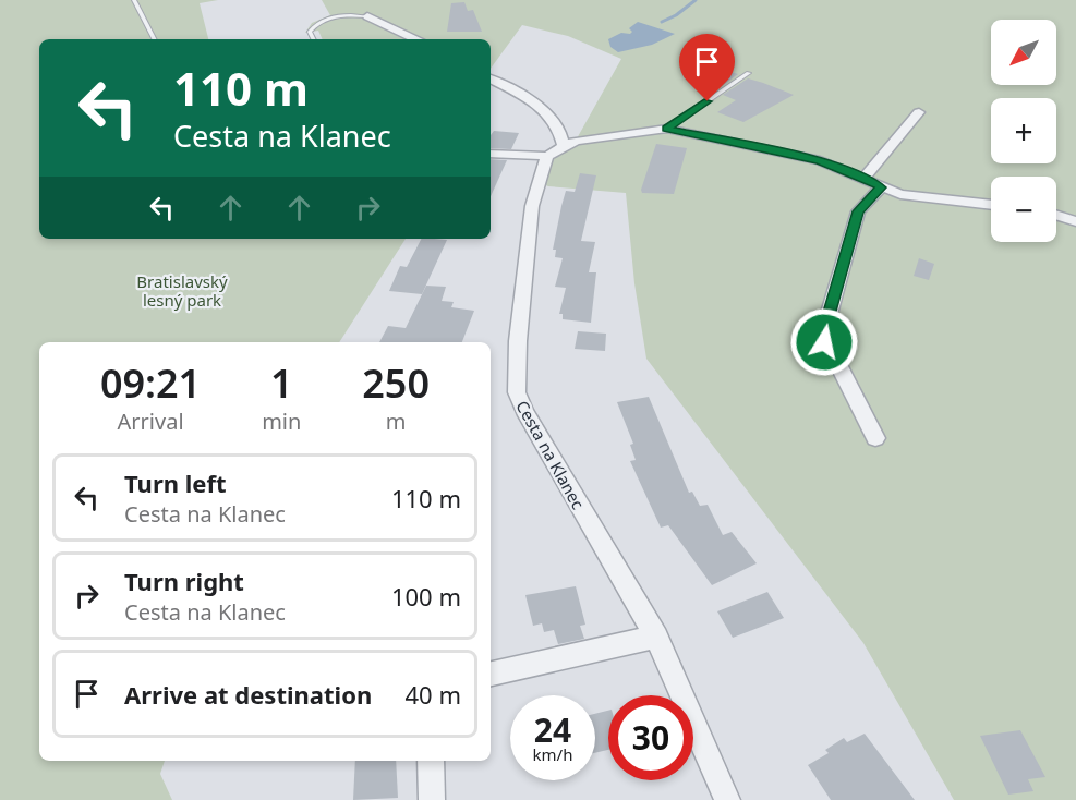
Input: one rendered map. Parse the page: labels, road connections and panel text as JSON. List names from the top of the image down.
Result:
{
  "streets": {
    "street": ["Cesta na Klanec"]
  },
  "parks": ["Bratislavský lesný park"],
  "north": "bottom left",
  "page": {
    "map_buttons": ["+", "−"],
    "turn": ["110 m", "Cesta na Klanec"],
    "eta": [
      "09:21",
      "Arrival",
      "1",
      "min",
      "250",
      "m"
    ],
    "list": [
      {
        "name": "Turn left",
        "note": "Cesta na Klanec",
        "value": "110 m"
      },
      {
        "name": "Turn right",
        "note": "Cesta na Klanec",
        "value": "100 m"
      },
      {
        "name": "Arrive at destination",
        "value": "40 m"
      }
    ],
    "speed": "24 km/h",
    "limit": "30"
  }
}
